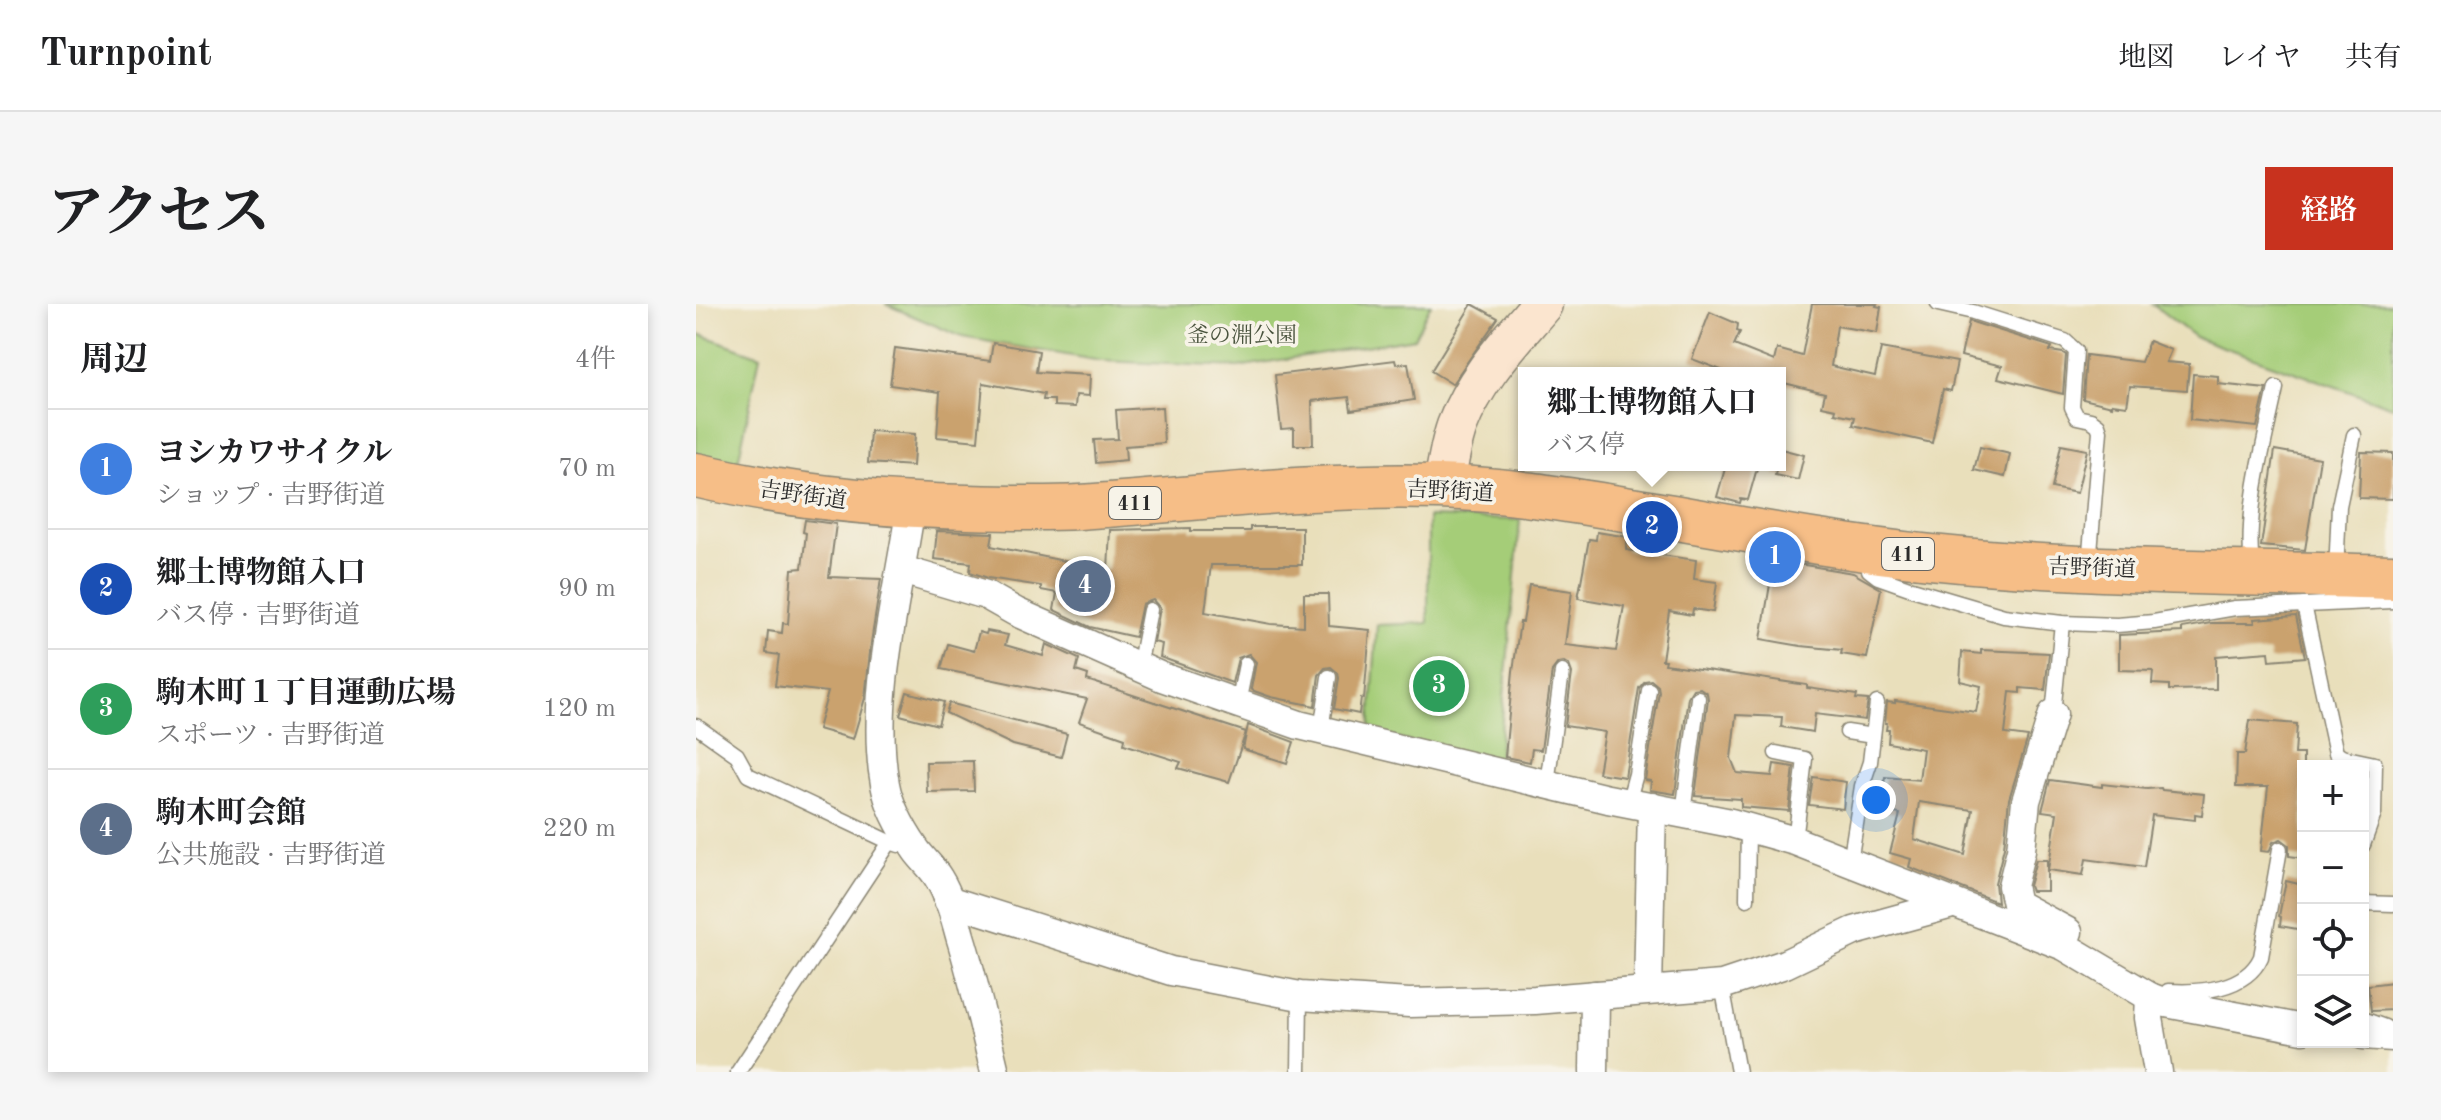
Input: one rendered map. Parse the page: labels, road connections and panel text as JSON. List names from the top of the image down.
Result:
{
  "streets": {
    "highway": ["吉野街道", "411"]
  },
  "parks": ["釜の淵公園"],
  "page": {
    "header": "Turnpoint",
    "nav": ["地図", "レイヤ", "共有"],
    "title": "アクセス",
    "buttons": "経路",
    "heading": ["周辺", "4件"],
    "popup": ["郷土博物館入口", "バス停"],
    "list": [
      {
        "mark": "1",
        "name": "ヨシカワサイクル",
        "note": "ショップ · 吉野街道",
        "value": "70 m"
      },
      {
        "mark": "2",
        "name": "郷土博物館入口",
        "note": "バス停 · 吉野街道",
        "value": "90 m"
      },
      {
        "mark": "3",
        "name": "駒木町１丁目運動広場",
        "note": "スポーツ · 吉野街道",
        "value": "120 m"
      },
      {
        "mark": "4",
        "name": "駒木町会館",
        "note": "公共施設 · 吉野街道",
        "value": "220 m"
      }
    ],
    "pins": [
      "2",
      "1",
      "4",
      "3"
    ],
    "map_buttons": ["+", "−"]
  }
}
